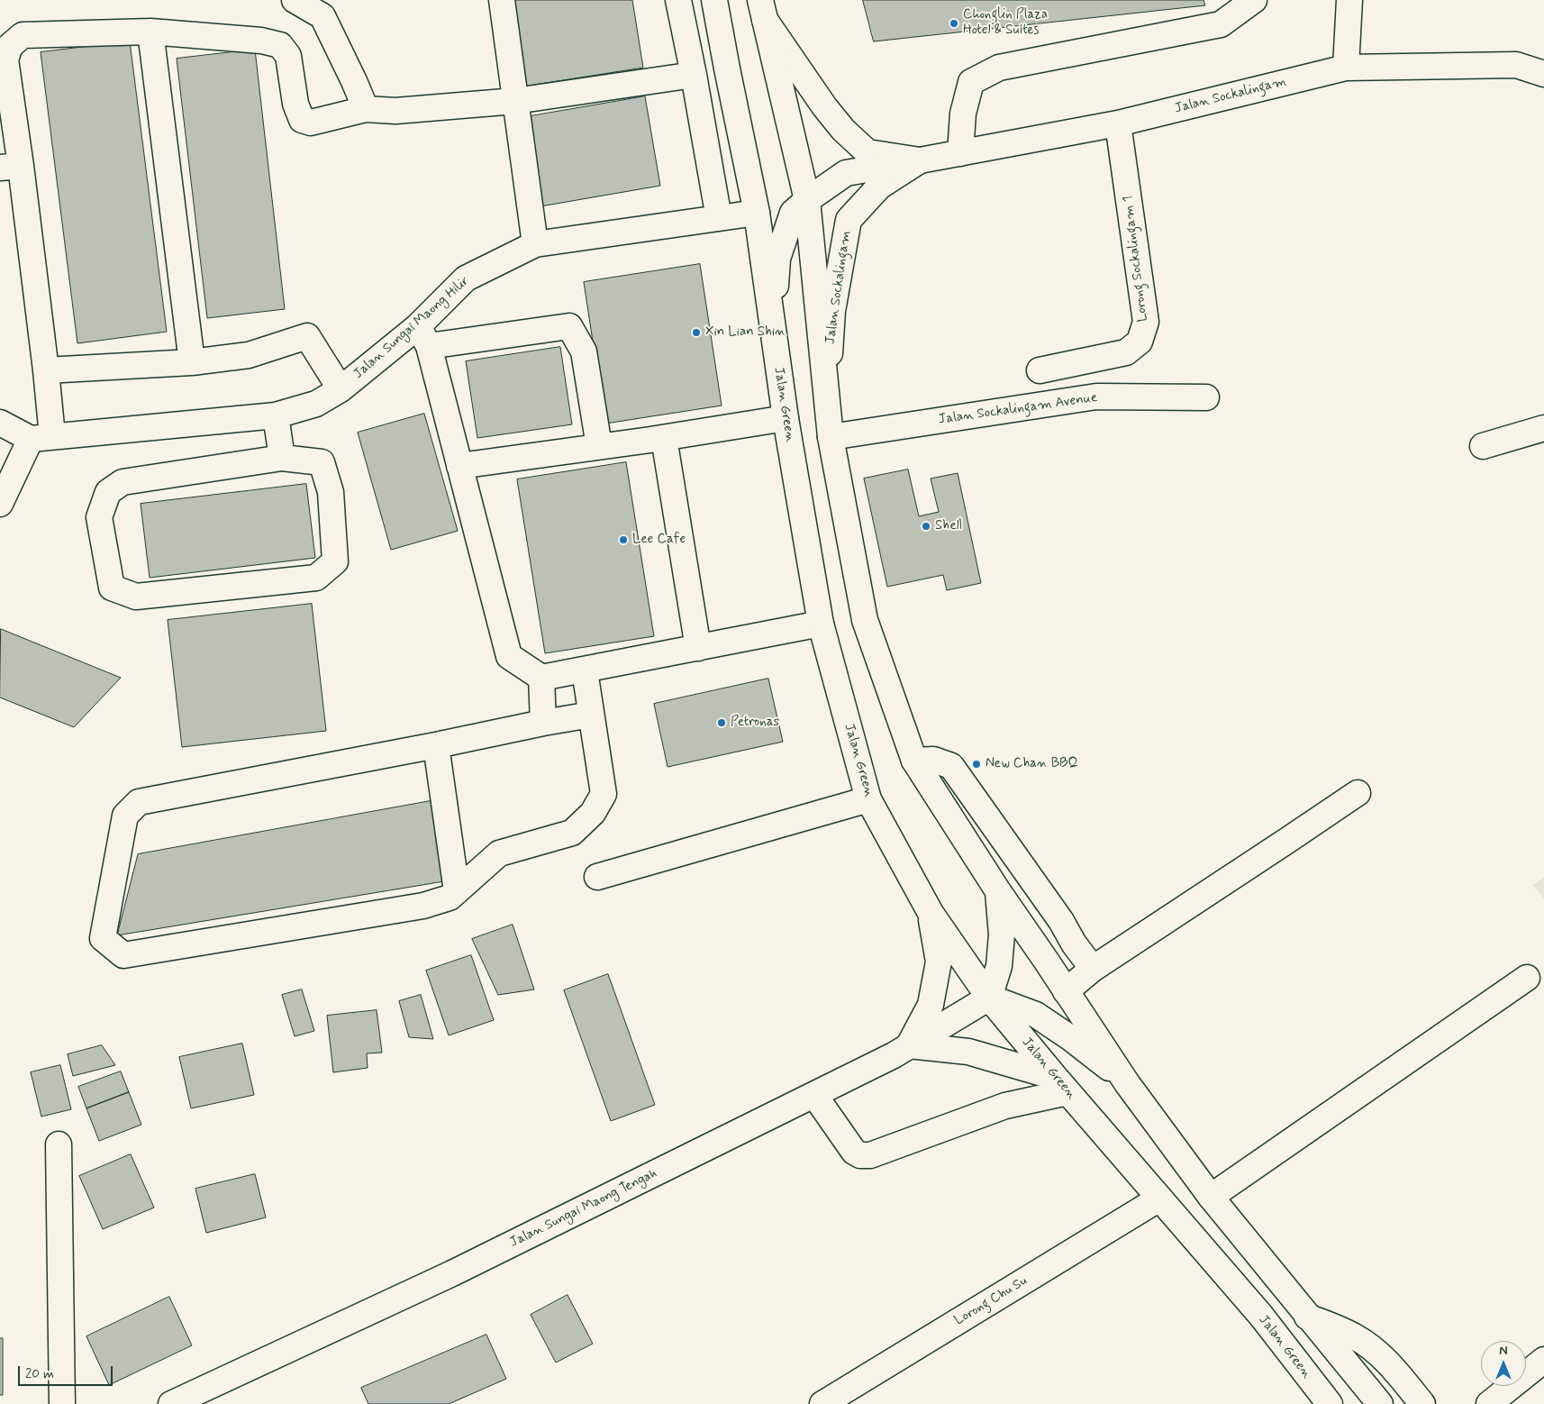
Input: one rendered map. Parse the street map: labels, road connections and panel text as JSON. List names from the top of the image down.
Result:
{
  "streets": {
    "street": [
      "Jalan Sockalingam",
      "Lorong Sockalingam 1",
      "Jalan Sungai Maong Hilir",
      "Jalan Green",
      "Jalan Sockalingam Avenue",
      "Jalan Sungai Maong Tengah",
      "Lorong Chu Su"
    ]
  },
  "crossings": [
    ["Jalan Sockalingam", "Lorong Sockalingam 1"],
    ["Jalan Sungai Maong Hilir", "Jalan Green"],
    ["Jalan Green", "Jalan Sungai Maong Tengah"],
    ["Jalan Green", "Lorong Chu Su"]
  ],
  "places": [
    "Chonglin Plaza Hotel & Suites",
    "Xin Lian Shin",
    "Shell",
    "Lee Cafe",
    "Petronas",
    "New Chan BBQ"
  ],
  "scale_bar": "20 m",
  "north": "top"
}
